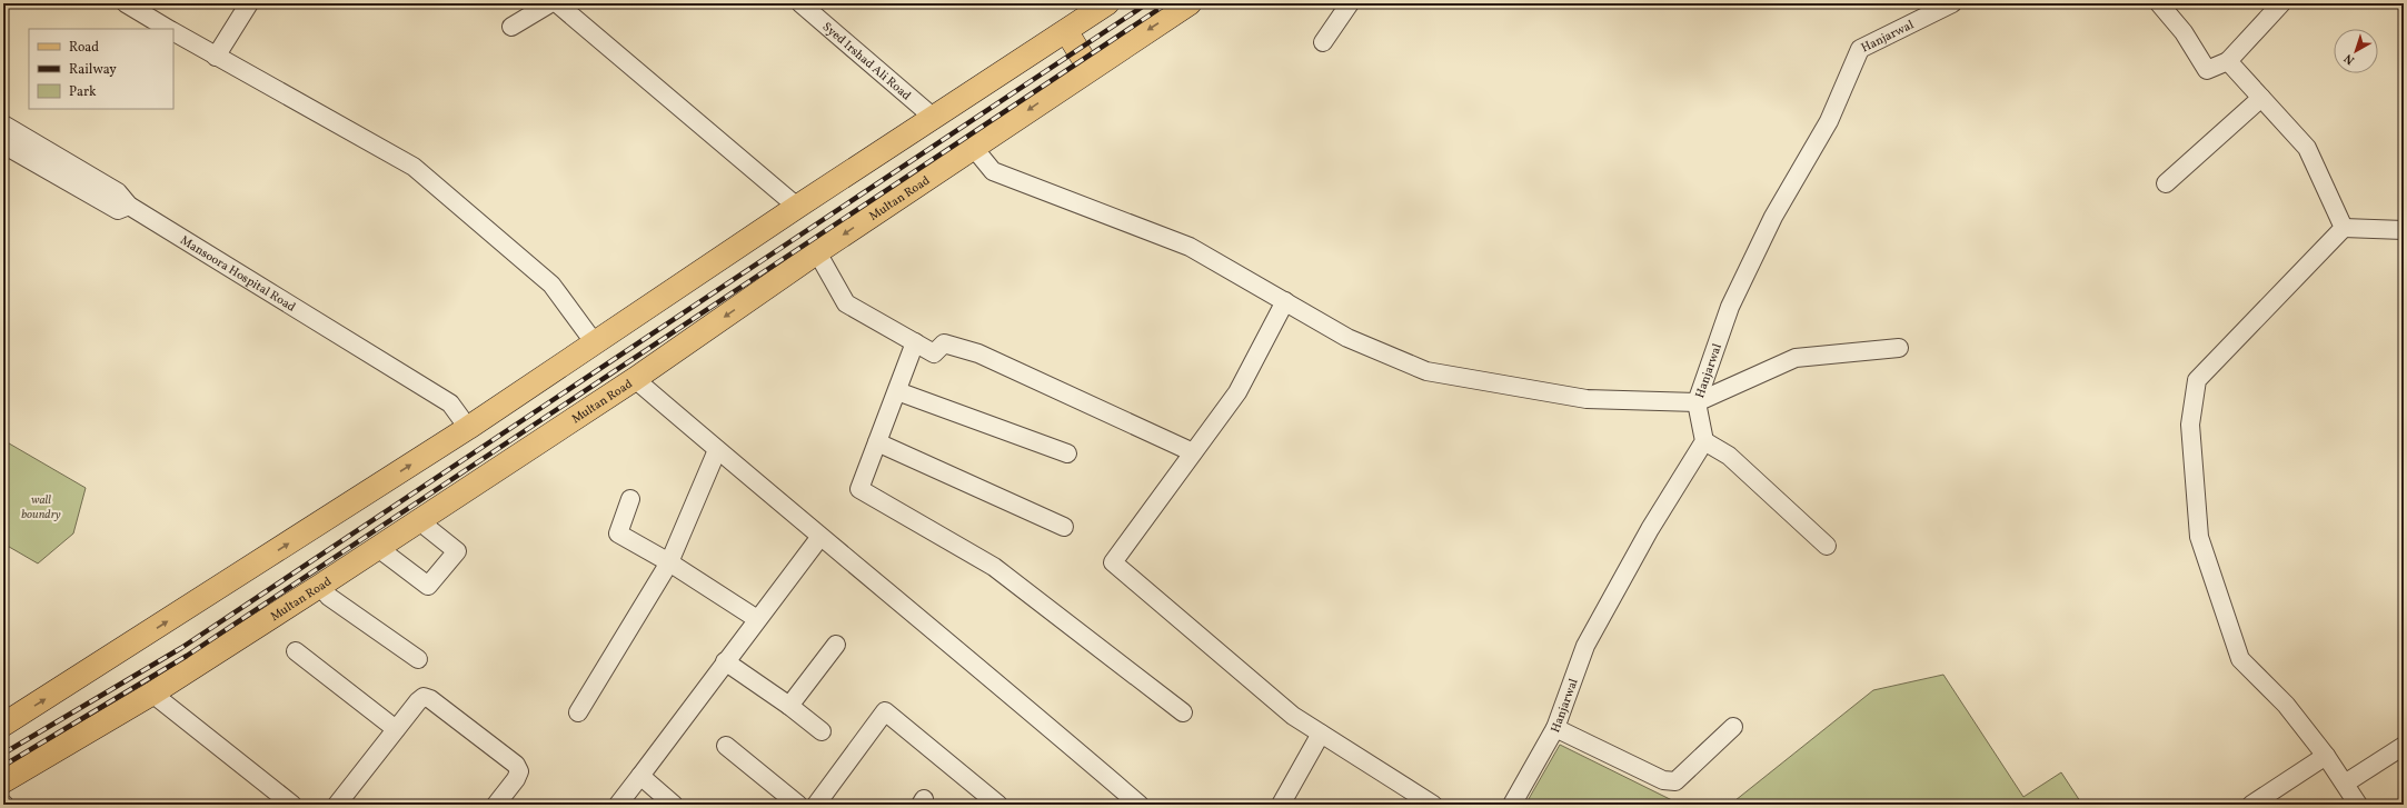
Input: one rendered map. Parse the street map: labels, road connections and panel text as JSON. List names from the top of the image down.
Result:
{
  "streets": {
    "main road": ["Multan Road"],
    "street": ["Hanjarwal", "Syed Irshad Ali Road", "Mansoora Hospital Road"]
  },
  "parks": ["wall boundry"],
  "legend": ["Road", "Railway", "Park"],
  "north": "bottom left"
}
